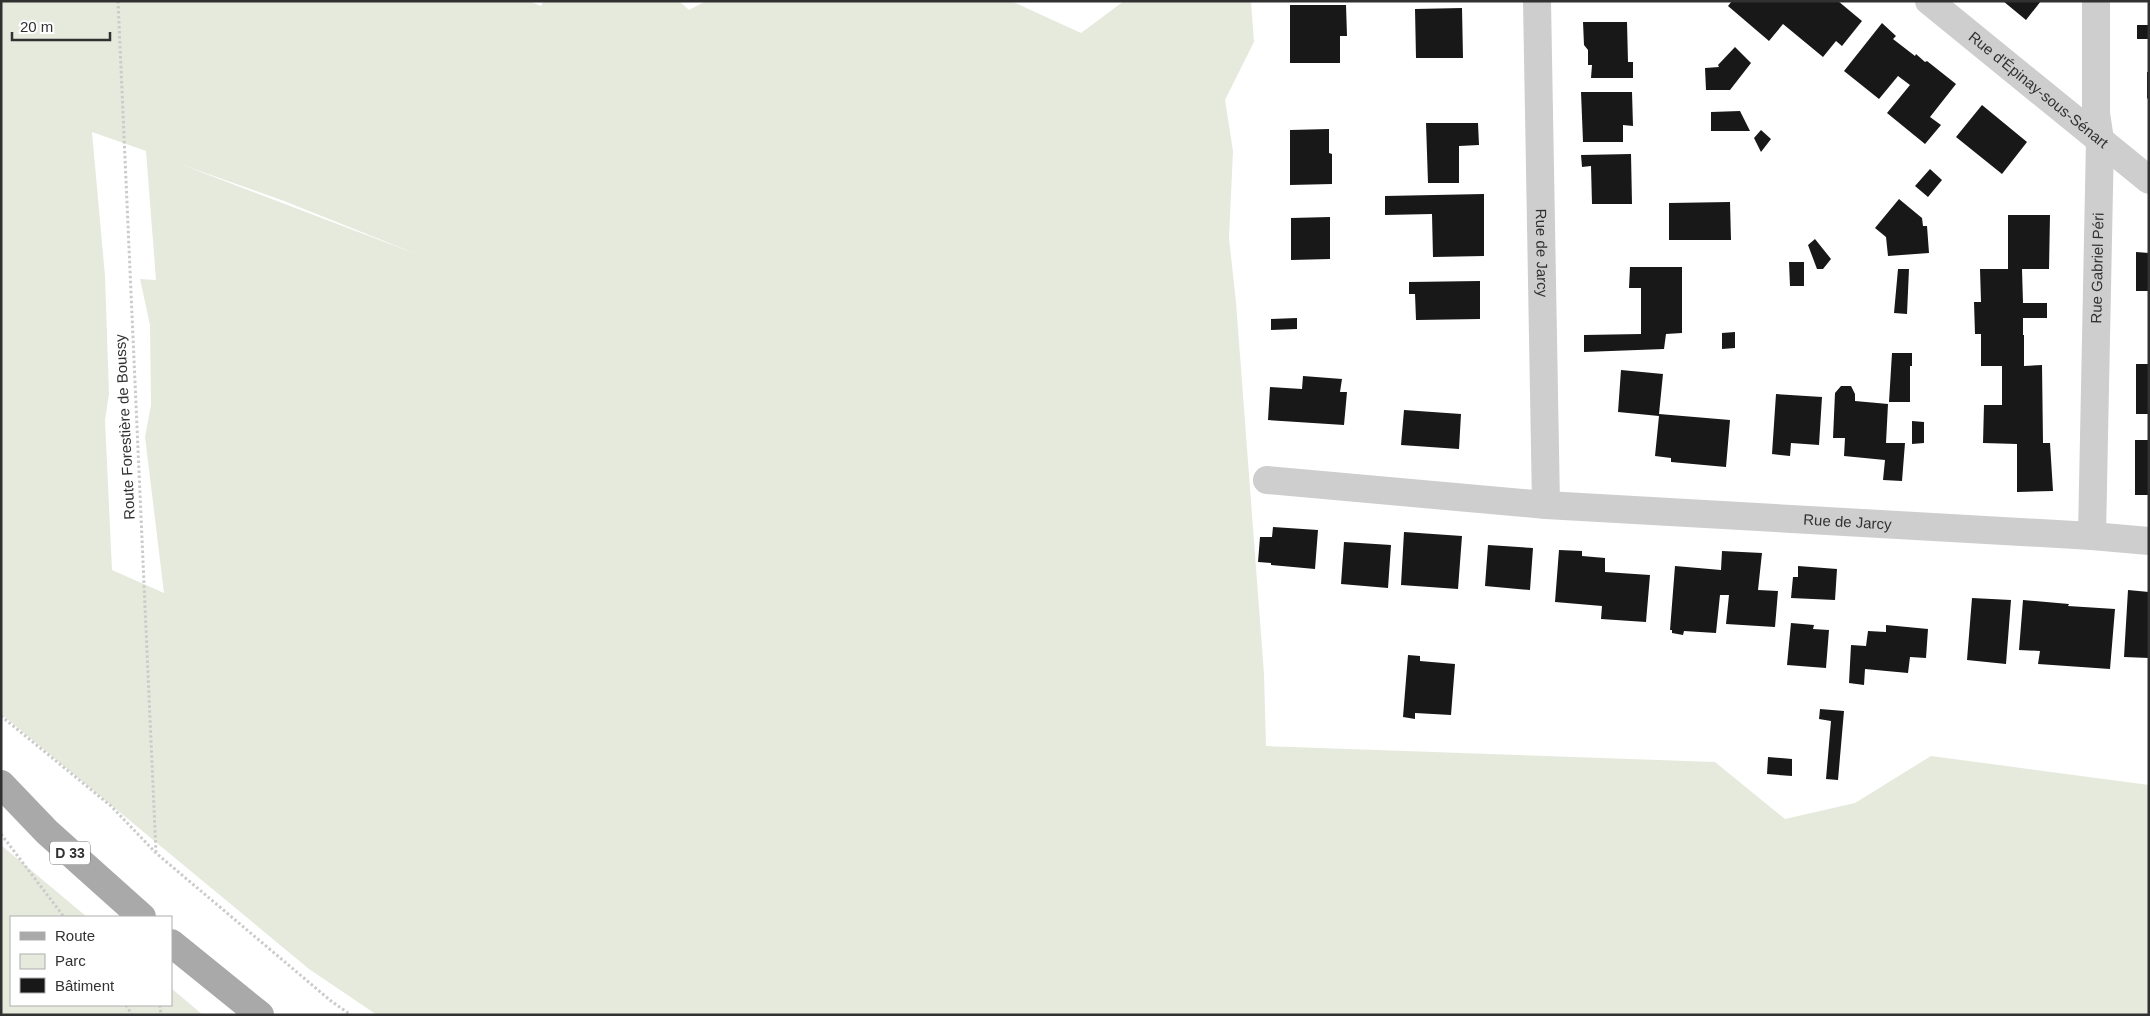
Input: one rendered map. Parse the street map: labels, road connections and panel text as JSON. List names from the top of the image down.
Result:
{
  "streets": {
    "main road": ["D 33"],
    "street": ["Rue d'Épinay-sous-Sénart", "Rue de Jarcy", "Rue Gabriel Péri"],
    "path": ["Route Forestière de Boussy"]
  },
  "crossings": [
    ["Rue d'Épinay-sous-Sénart", "Rue Gabriel Péri"],
    ["Rue de Jarcy", "Rue Gabriel Péri"]
  ],
  "legend": ["Route", "Parc", "Bâtiment"],
  "scale_bar": "20 m"
}
